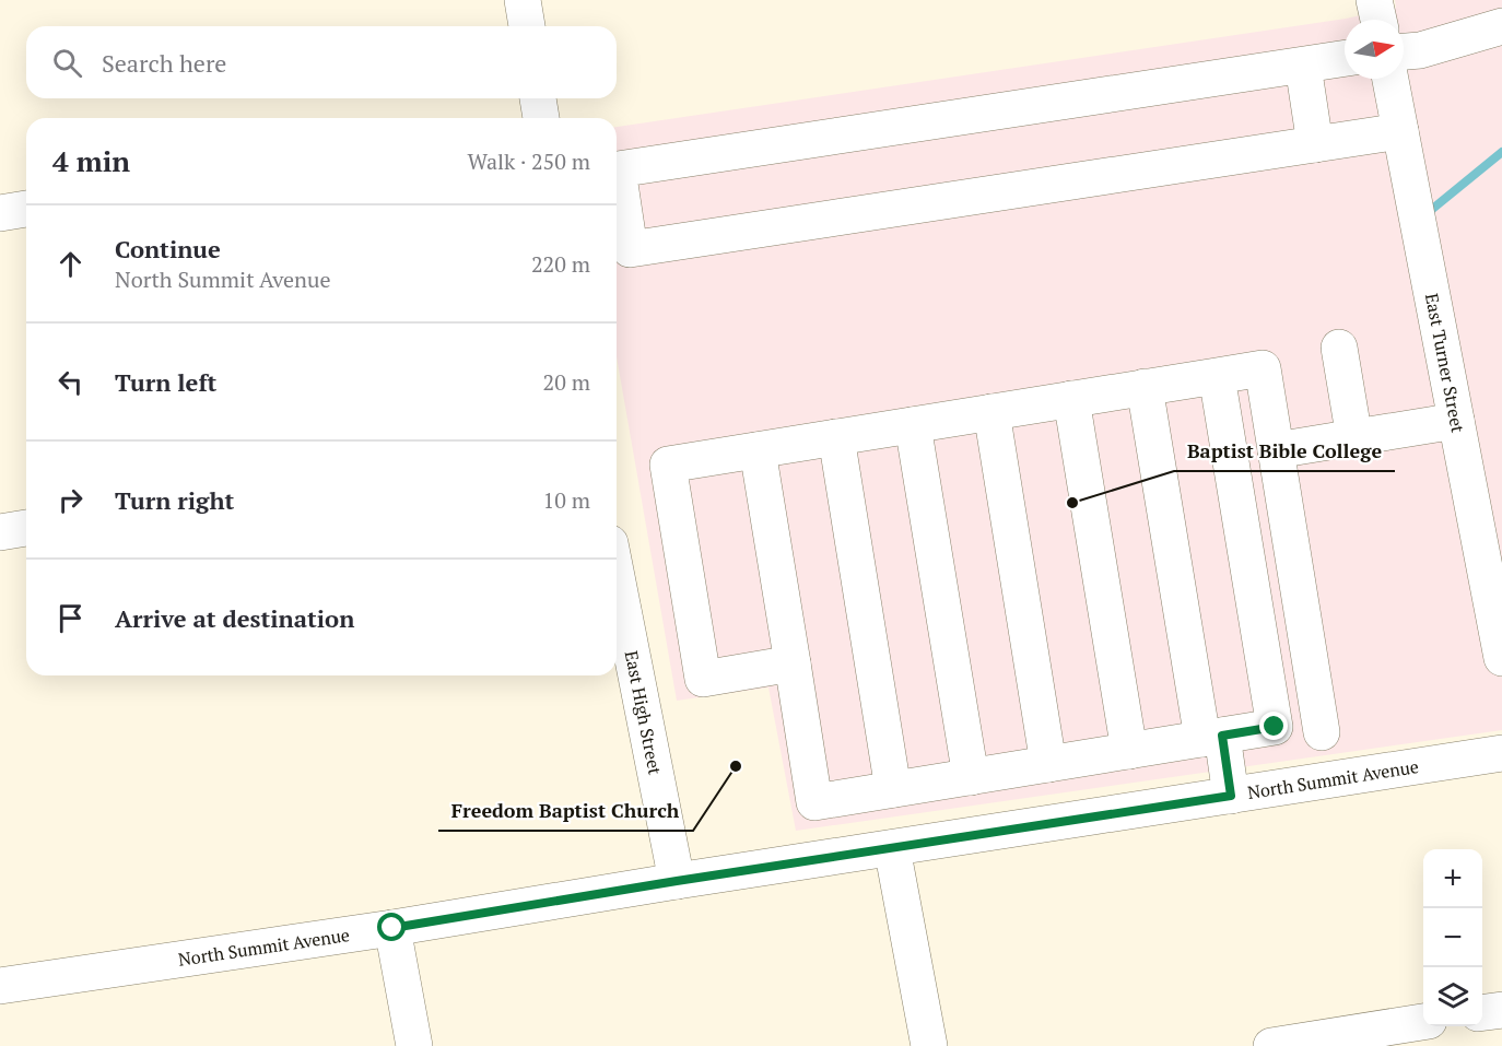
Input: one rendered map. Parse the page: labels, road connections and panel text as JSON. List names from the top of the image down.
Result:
{
  "streets": {
    "street": ["East Turner Street", "East High Street", "North Summit Avenue"]
  },
  "crossings": [
    ["East High Street", "North Summit Avenue"]
  ],
  "places": ["Baptist Bible College", "Freedom Baptist Church"],
  "north": "right",
  "page": {
    "search": "Search here",
    "heading": ["4 min", "Walk · 250 m"],
    "list": [
      ["Continue", "North Summit Avenue", "220 m"],
      ["Turn left", "20 m"],
      ["Turn right", "10 m"],
      "Arrive at destination"
    ],
    "map_buttons": ["+", "−"]
  }
}
